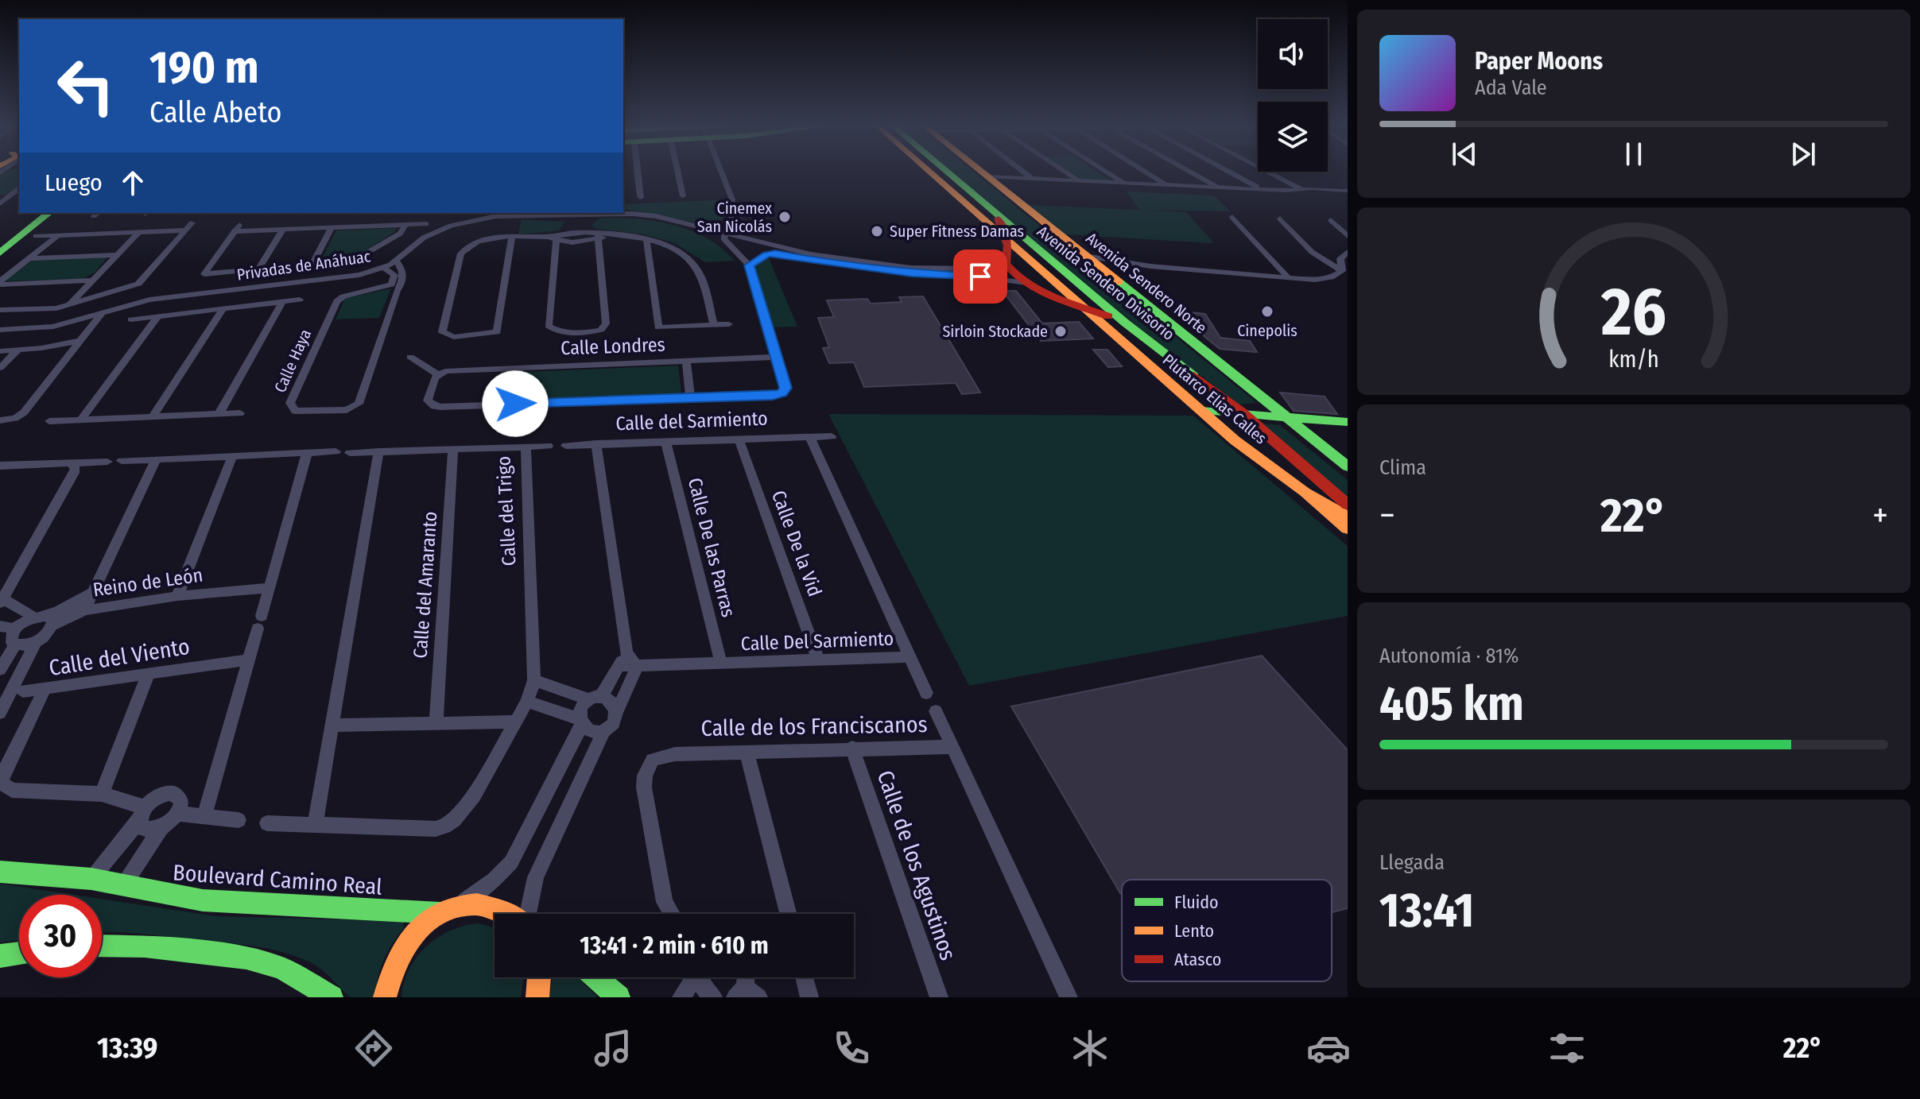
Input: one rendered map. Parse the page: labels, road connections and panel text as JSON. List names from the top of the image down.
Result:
{
  "streets": {
    "main road": [
      "Avenida Sendero Divisorio",
      "Avenida Sendero Norte",
      "Plutarco Elias Calles",
      "Boulevard Camino Real"
    ],
    "street": [
      "Privadas de Anáhuac",
      "Calle Londres",
      "Calle Haya",
      "Calle del Sarmiento",
      "Calle del Trigo",
      "Calle De la Vid",
      "Calle De las Parras",
      "Reino de León",
      "Calle del Amaranto",
      "Calle Del Sarmiento",
      "Calle del Viento",
      "Calle de los Franciscanos",
      "Calle de los Agustinos"
    ]
  },
  "crossings": [
    ["Privadas de Anáhuac", "Calle Haya"],
    ["Calle del Sarmiento", "Calle De la Vid"],
    ["Calle del Sarmiento", "Calle De las Parras"],
    ["Calle del Sarmiento", "Calle Del Sarmiento"],
    ["Calle del Trigo", "Calle del Amaranto"],
    ["Calle De la Vid", "Calle Del Sarmiento"],
    ["Calle De las Parras", "Calle Del Sarmiento"],
    ["Calle de los Franciscanos", "Calle de los Agustinos"]
  ],
  "places": [
    "Cinemex San Nicolás",
    "Super Fitness Damas",
    "Cinepolis",
    "Sirloin Stockade"
  ],
  "legend": ["Fluido", "Lento", "Atasco"],
  "page": {
    "turn": ["190 m", "Calle Abeto"],
    "song": ["Paper Moons", "Ada Vale"],
    "then": "Luego",
    "tile": [
      "Clima",
      ["Autonomía · 81%", "405 km"],
      ["Llegada", "13:41"]
    ],
    "heat": ["−", "22°", "+"],
    "limit": "30",
    "trip": "13:41 · 2 min · 610 m",
    "tabs": ["13:39", "22°"],
    "gauge": ["26", "km/h"]
  }
}
